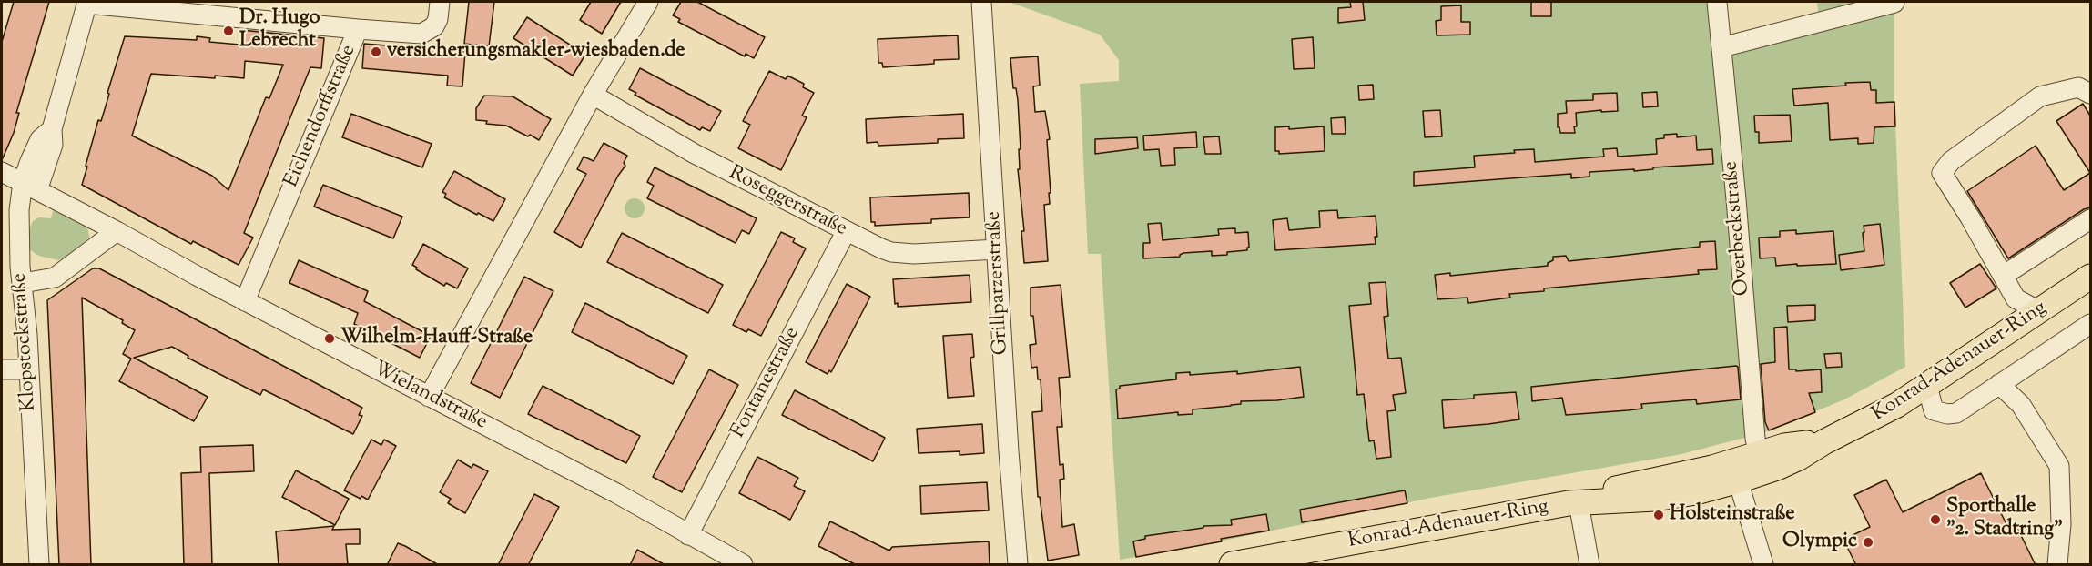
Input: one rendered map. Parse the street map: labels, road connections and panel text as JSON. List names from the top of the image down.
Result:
{
  "streets": {
    "main road": ["Konrad-Adenauer-Ring"],
    "street": [
      "Eichendorffstraße",
      "Roseggerstraße",
      "Overbeckstraße",
      "Grillparzerstraße",
      "Klopstockstraße",
      "Fontanestraße",
      "Wielandstraße"
    ]
  },
  "crossings": [
    ["Eichendorffstraße", "Wielandstraße"],
    ["Roseggerstraße", "Grillparzerstraße"],
    ["Roseggerstraße", "Fontanestraße"],
    ["Overbeckstraße", "Konrad-Adenauer-Ring"],
    ["Klopstockstraße", "Wielandstraße"],
    ["Fontanestraße", "Wielandstraße"]
  ],
  "places": [
    "Dr. Hugo Lebrecht",
    "versicherungsmakler-wiesbaden.de",
    "Wilhelm-Hauff-Straße",
    "Holsteinstraße",
    "Sporthalle \"2. Stadtring\"",
    "Olympic"
  ]
}
